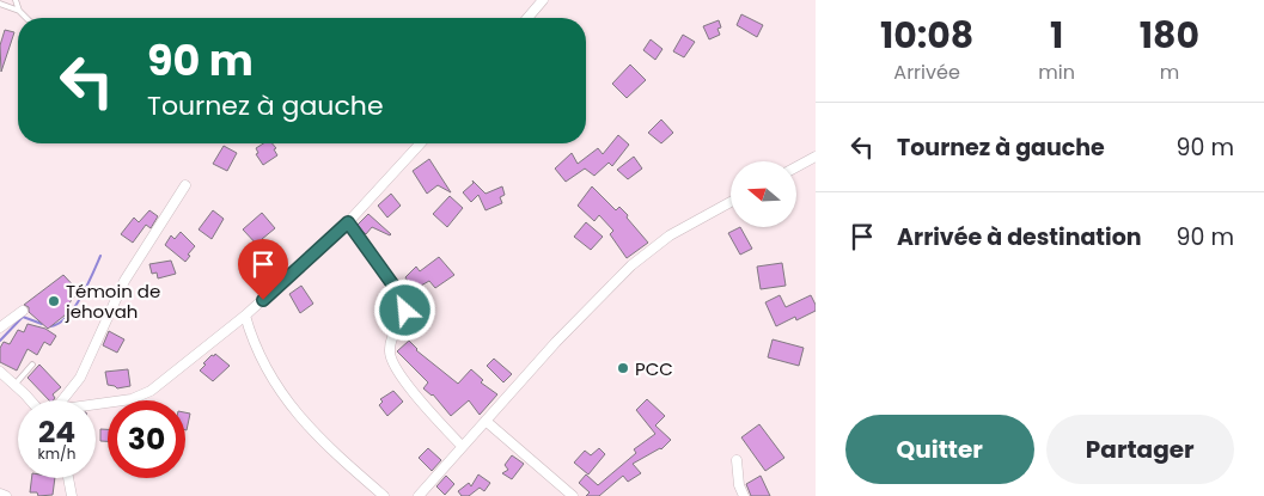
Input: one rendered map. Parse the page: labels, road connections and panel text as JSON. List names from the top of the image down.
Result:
{
  "places": ["Témoin de jehovah", "PCC"],
  "north": "left",
  "page": {
    "eta": [
      "10:08",
      "Arrivée",
      "1",
      "min",
      "180",
      "m"
    ],
    "turn": ["90 m", "Tournez à gauche"],
    "list": [
      {
        "name": "Tournez à gauche",
        "value": "90 m"
      },
      {
        "name": "Arrivée à destination",
        "value": "90 m"
      }
    ],
    "speed": "24 km/h",
    "limit": "30",
    "buttons": ["Quitter", "Partager"]
  }
}
